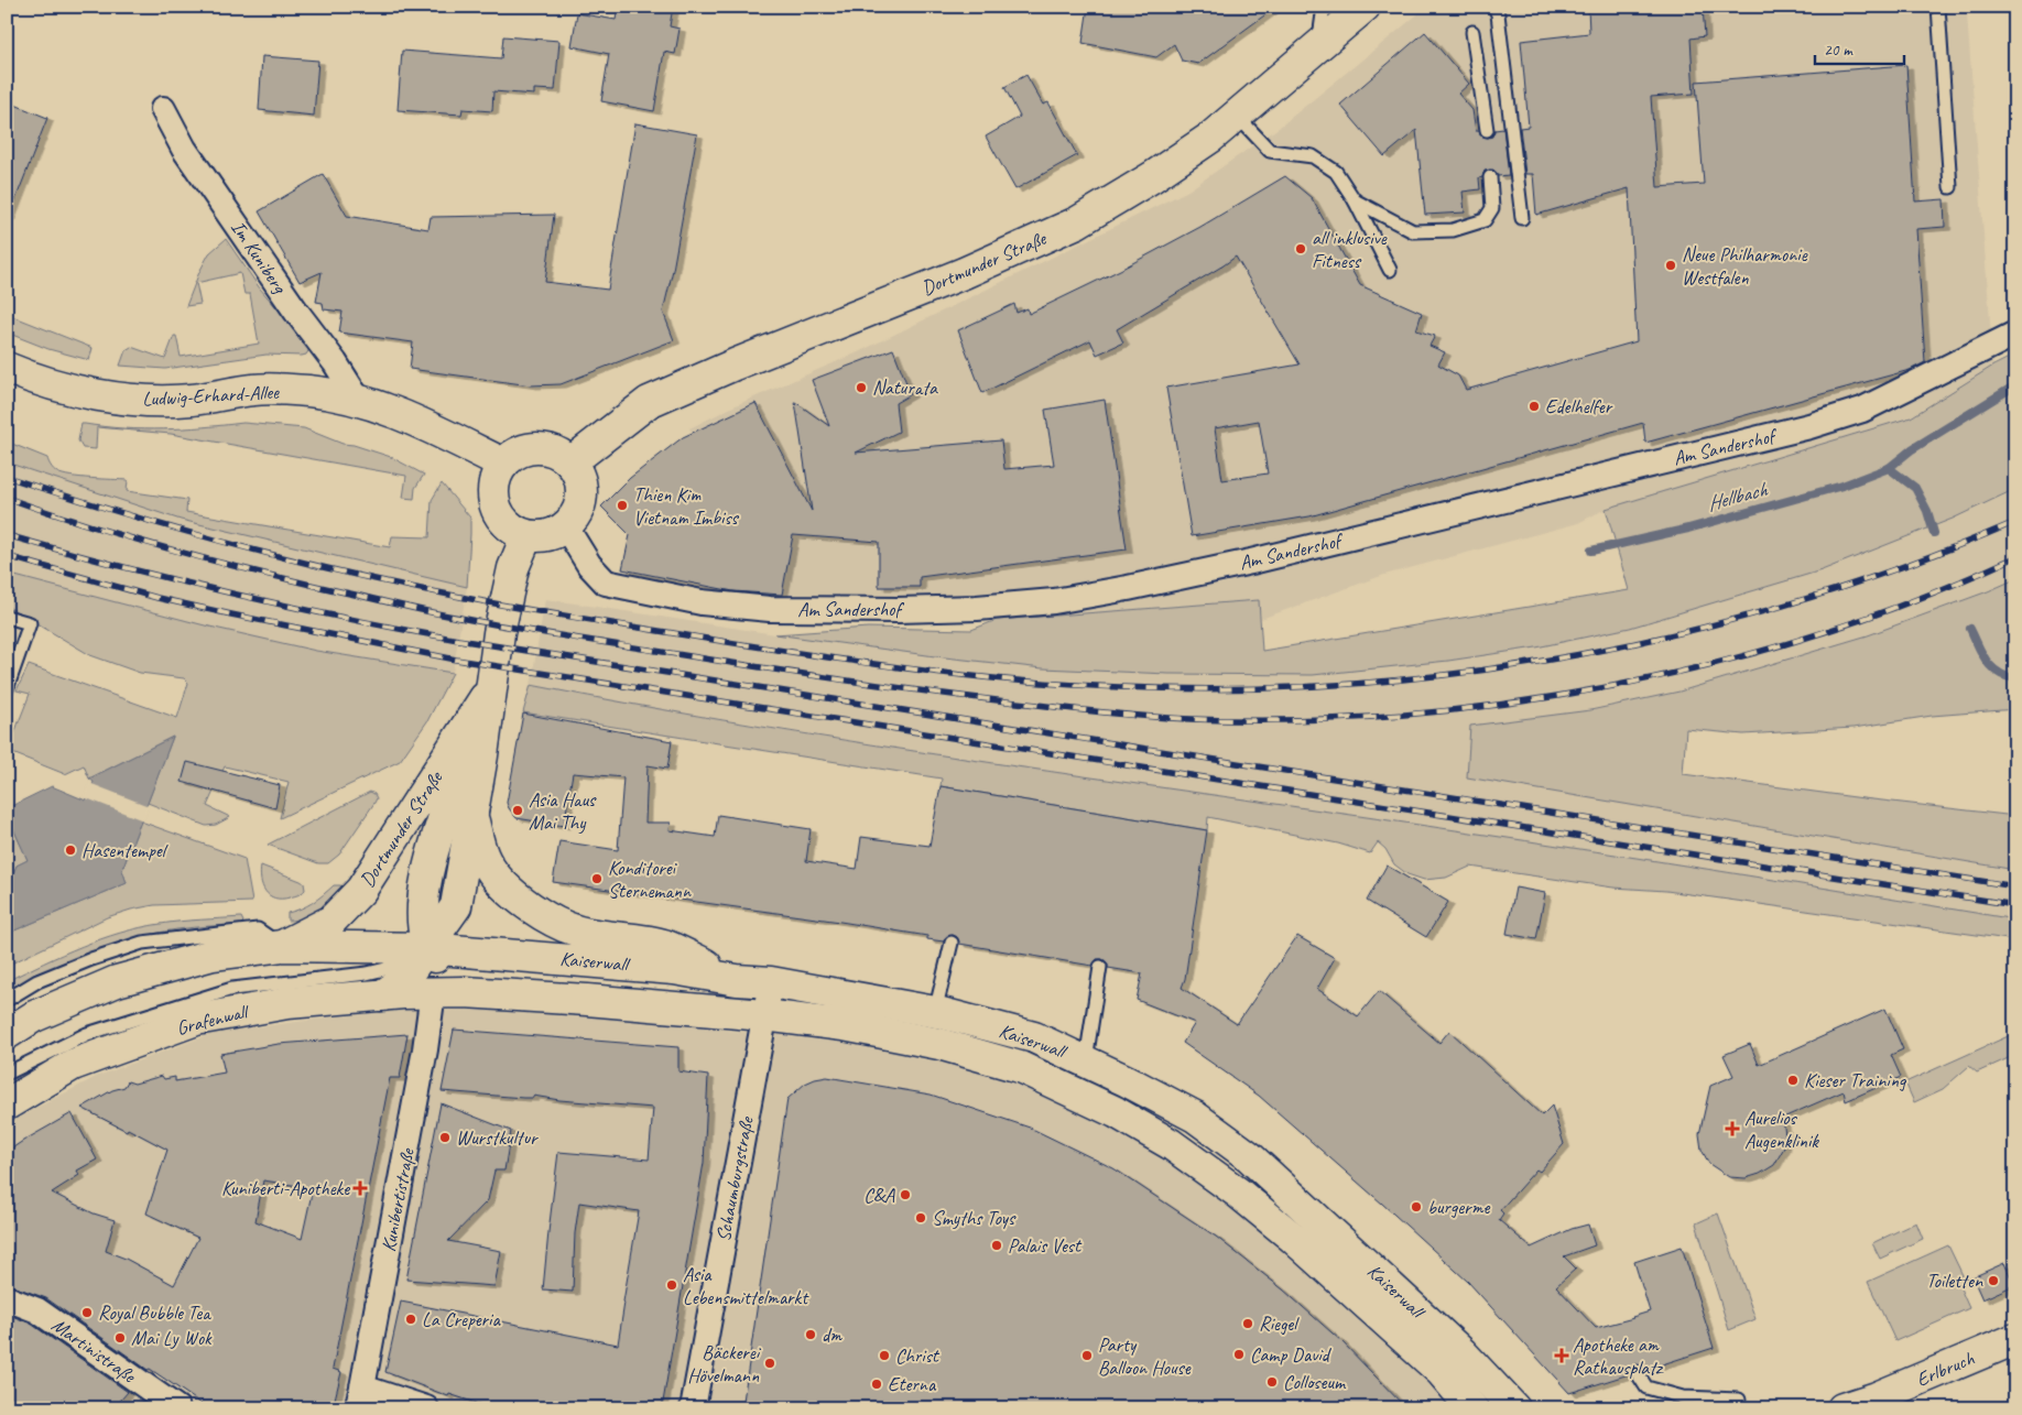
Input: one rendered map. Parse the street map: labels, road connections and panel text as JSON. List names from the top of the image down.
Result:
{
  "streets": {
    "main road": [
      "Dortmunder Straße",
      "Ludwig-Erhard-Allee",
      "Kaiserwall",
      "Grafenwall",
      "Erlbruch"
    ],
    "street": [
      "Im Kuniberg",
      "Am Sandershof",
      "Schaumburgstraße",
      "Kunibertistraße",
      "Martinistraße"
    ]
  },
  "crossings": [
    ["Im Kuniberg", "Ludwig-Erhard-Allee"],
    ["Dortmunder Straße", "Ludwig-Erhard-Allee"],
    ["Dortmunder Straße", "Am Sandershof"],
    ["Dortmunder Straße", "Kaiserwall"],
    ["Dortmunder Straße", "Grafenwall"],
    ["Ludwig-Erhard-Allee", "Am Sandershof"],
    ["Kaiserwall", "Grafenwall"],
    ["Kaiserwall", "Schaumburgstraße"],
    ["Kaiserwall", "Kunibertistraße"],
    ["Grafenwall", "Kunibertistraße"]
  ],
  "water": ["Hellbach"],
  "places": {
    "other": [
      "all inklusive Fitness",
      "Neue Philharmonie Westfalen",
      "Naturata",
      "Edelhelfer",
      "Thien Kim Vietnam Imbiss",
      "Asia Haus Mai Thy",
      "Hasentempel",
      "Konditorei Sternemann",
      "Kieser Training",
      "Wurstkultur",
      "C&A",
      "burgerme",
      "Smyths Toys",
      "Palais Vest",
      "Toiletten",
      "Asia Lebensmittelmarkt",
      "Royal Bubble Tea",
      "La Creperia",
      "Riegel",
      "dm",
      "Mai Ly Wok",
      "Camp David",
      "Christ",
      "Party Balloon House",
      "Bäckerei Hövelmann",
      "Colloseum",
      "Eterna"
    ],
    "health": ["Aurelios Augenklinik", "Kuniberti-Apotheke", "Apotheke am Rathausplatz"]
  },
  "scale_bar": "20 m"
}
